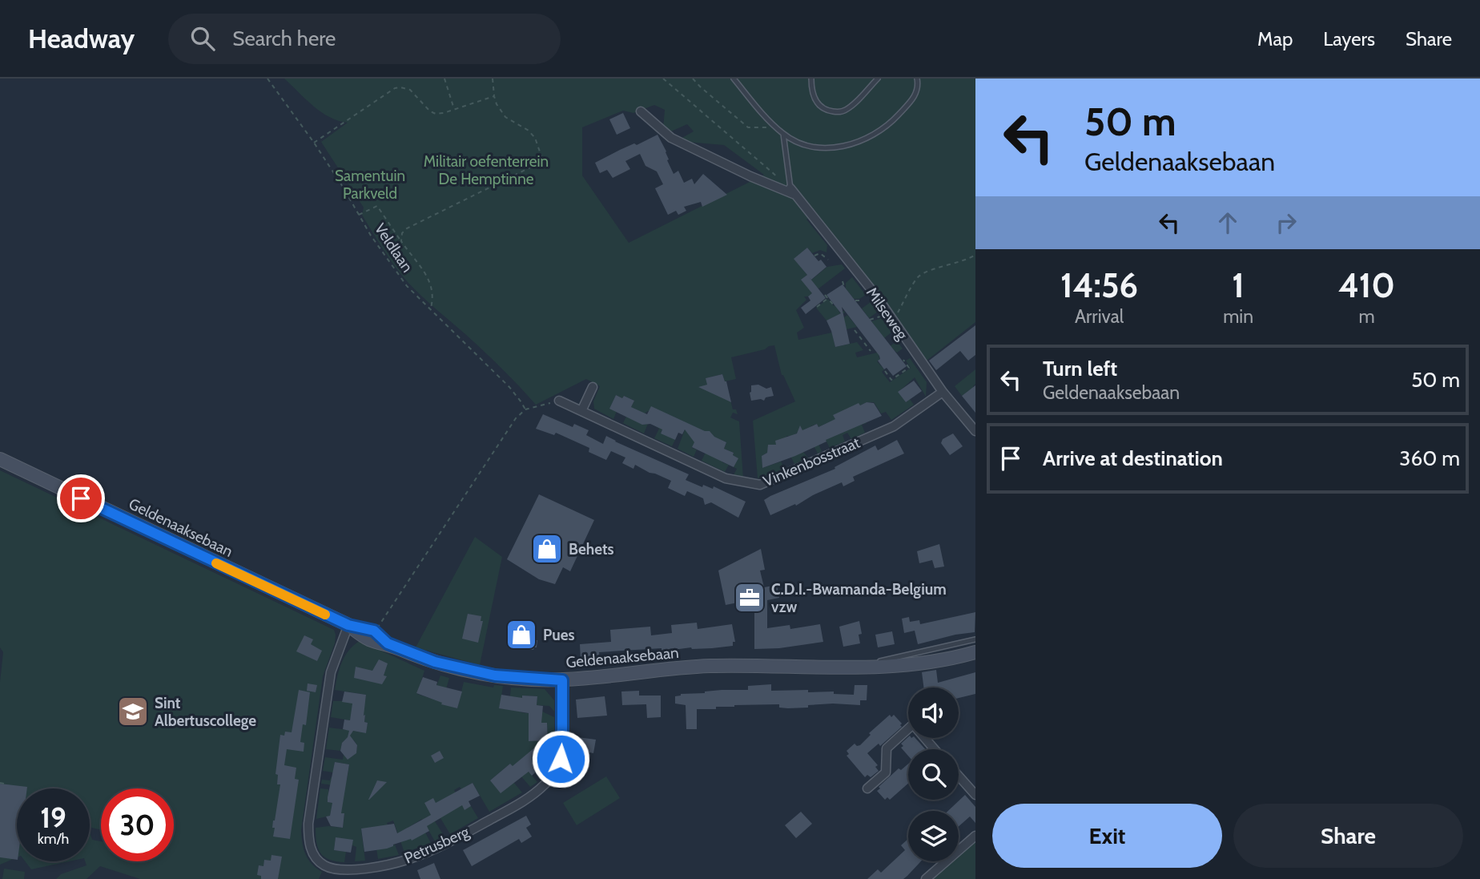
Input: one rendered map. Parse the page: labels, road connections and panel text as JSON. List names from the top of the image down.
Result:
{
  "streets": {
    "street": [
      "Milseweg",
      "Vinkenbosstraat",
      "Geldenaaksebaan",
      "Petrusberg"
    ],
    "path": ["Veldlaan"]
  },
  "crossings": [
    ["Milseweg", "Vinkenbosstraat"],
    ["Geldenaaksebaan", "Petrusberg"]
  ],
  "parks": ["Militair oefenterrein De Hemptinne", "Samentuin Parkveld"],
  "places": {
    "shop": ["Behets", "Pues"],
    "office": ["C.D.I.-Bwamanda-Belgium vzw"],
    "school or university": ["Sint Albertuscollege"]
  },
  "page": {
    "header": "Headway",
    "search": "Search here",
    "nav": ["Map", "Layers", "Share"],
    "turn": ["50 m", "Geldenaaksebaan"],
    "eta": [
      "14:56",
      "Arrival",
      "1",
      "min",
      "410",
      "m"
    ],
    "list": [
      {
        "name": "Turn left",
        "note": "Geldenaaksebaan",
        "value": "50 m"
      },
      {
        "name": "Arrive at destination",
        "value": "360 m"
      }
    ],
    "speed": "19 km/h",
    "limit": "30",
    "buttons": ["Exit", "Share"]
  }
}
